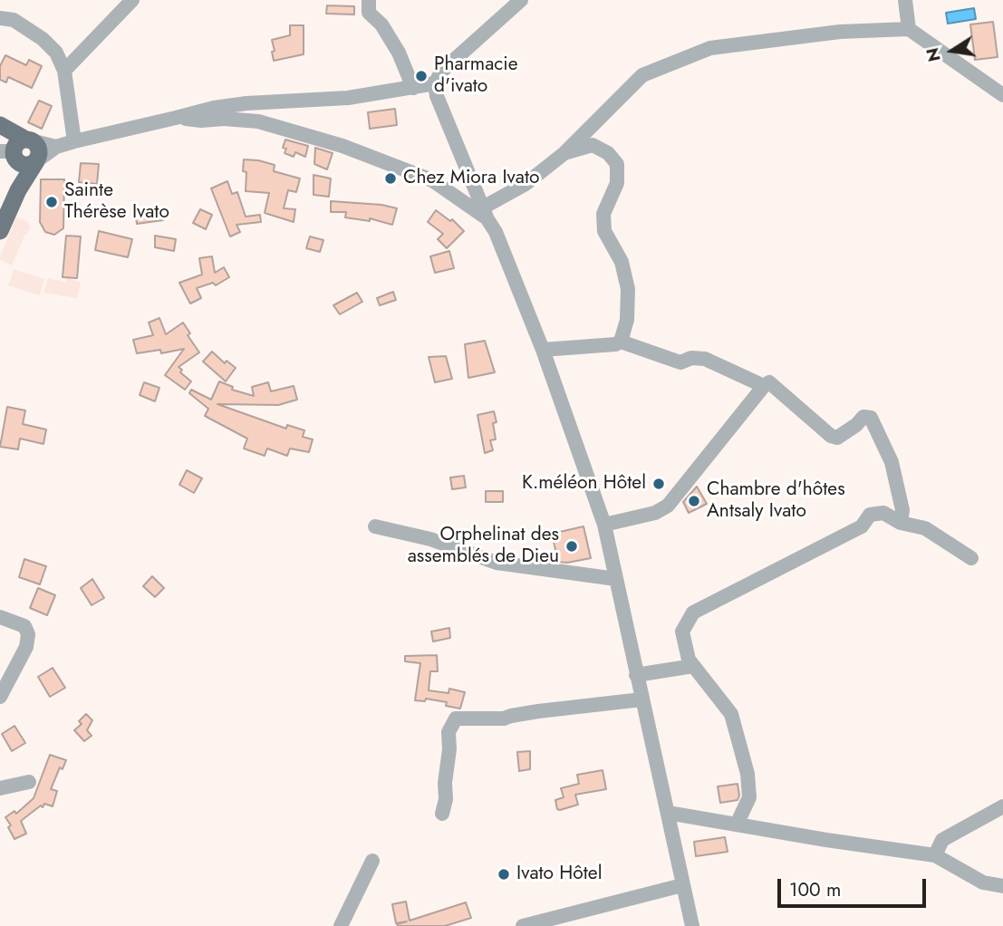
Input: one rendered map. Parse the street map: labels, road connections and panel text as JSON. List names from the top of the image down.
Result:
{
  "places": [
    "Pharmacie d'ivato",
    "Chez Miora Ivato",
    "Sainte Thérèse Ivato",
    "K.méléon Hôtel",
    "Chambre d'hôtes Antsaly Ivato",
    "Orphelinat des assemblés de Dieu",
    "Ivato Hôtel"
  ],
  "scale_bar": "100 m",
  "north": "left"
}
